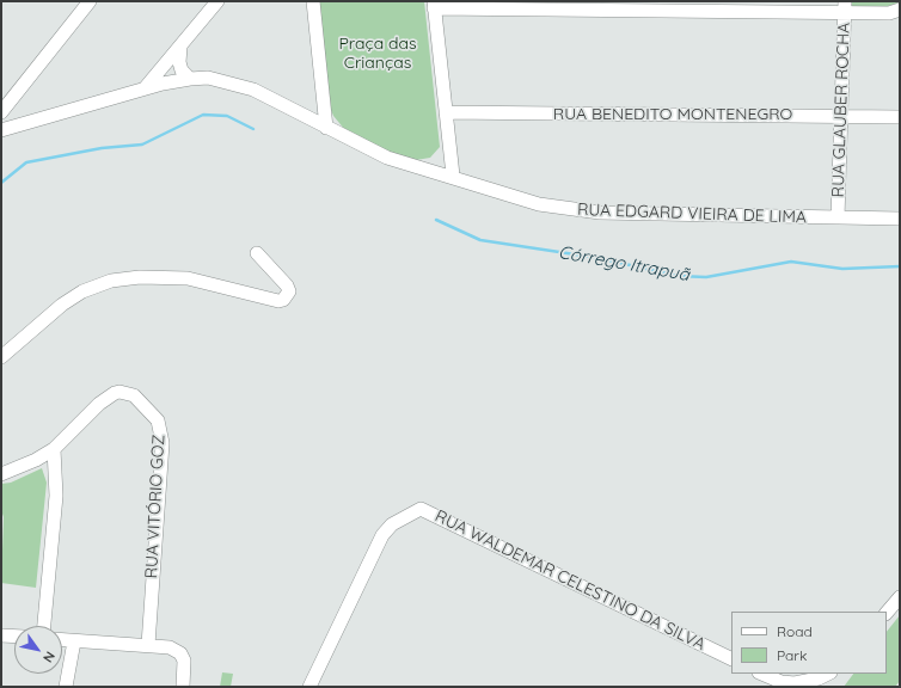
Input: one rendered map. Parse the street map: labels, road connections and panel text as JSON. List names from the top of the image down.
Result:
{
  "streets": {
    "street": [
      "RUA GLAUBER ROCHA",
      "RUA BENEDITO MONTENEGRO",
      "RUA EDGARD VIEIRA DE LIMA",
      "RUA VITÓRIO GOZ",
      "RUA WALDEMAR CELESTINO DA SILVA"
    ]
  },
  "crossings": [
    ["RUA GLAUBER ROCHA", "RUA BENEDITO MONTENEGRO"],
    ["RUA GLAUBER ROCHA", "RUA EDGARD VIEIRA DE LIMA"]
  ],
  "water": ["Córrego Itrapuã"],
  "parks": ["Praça das Crianças"],
  "legend": ["Road", "Park"],
  "north": "bottom right"
}
